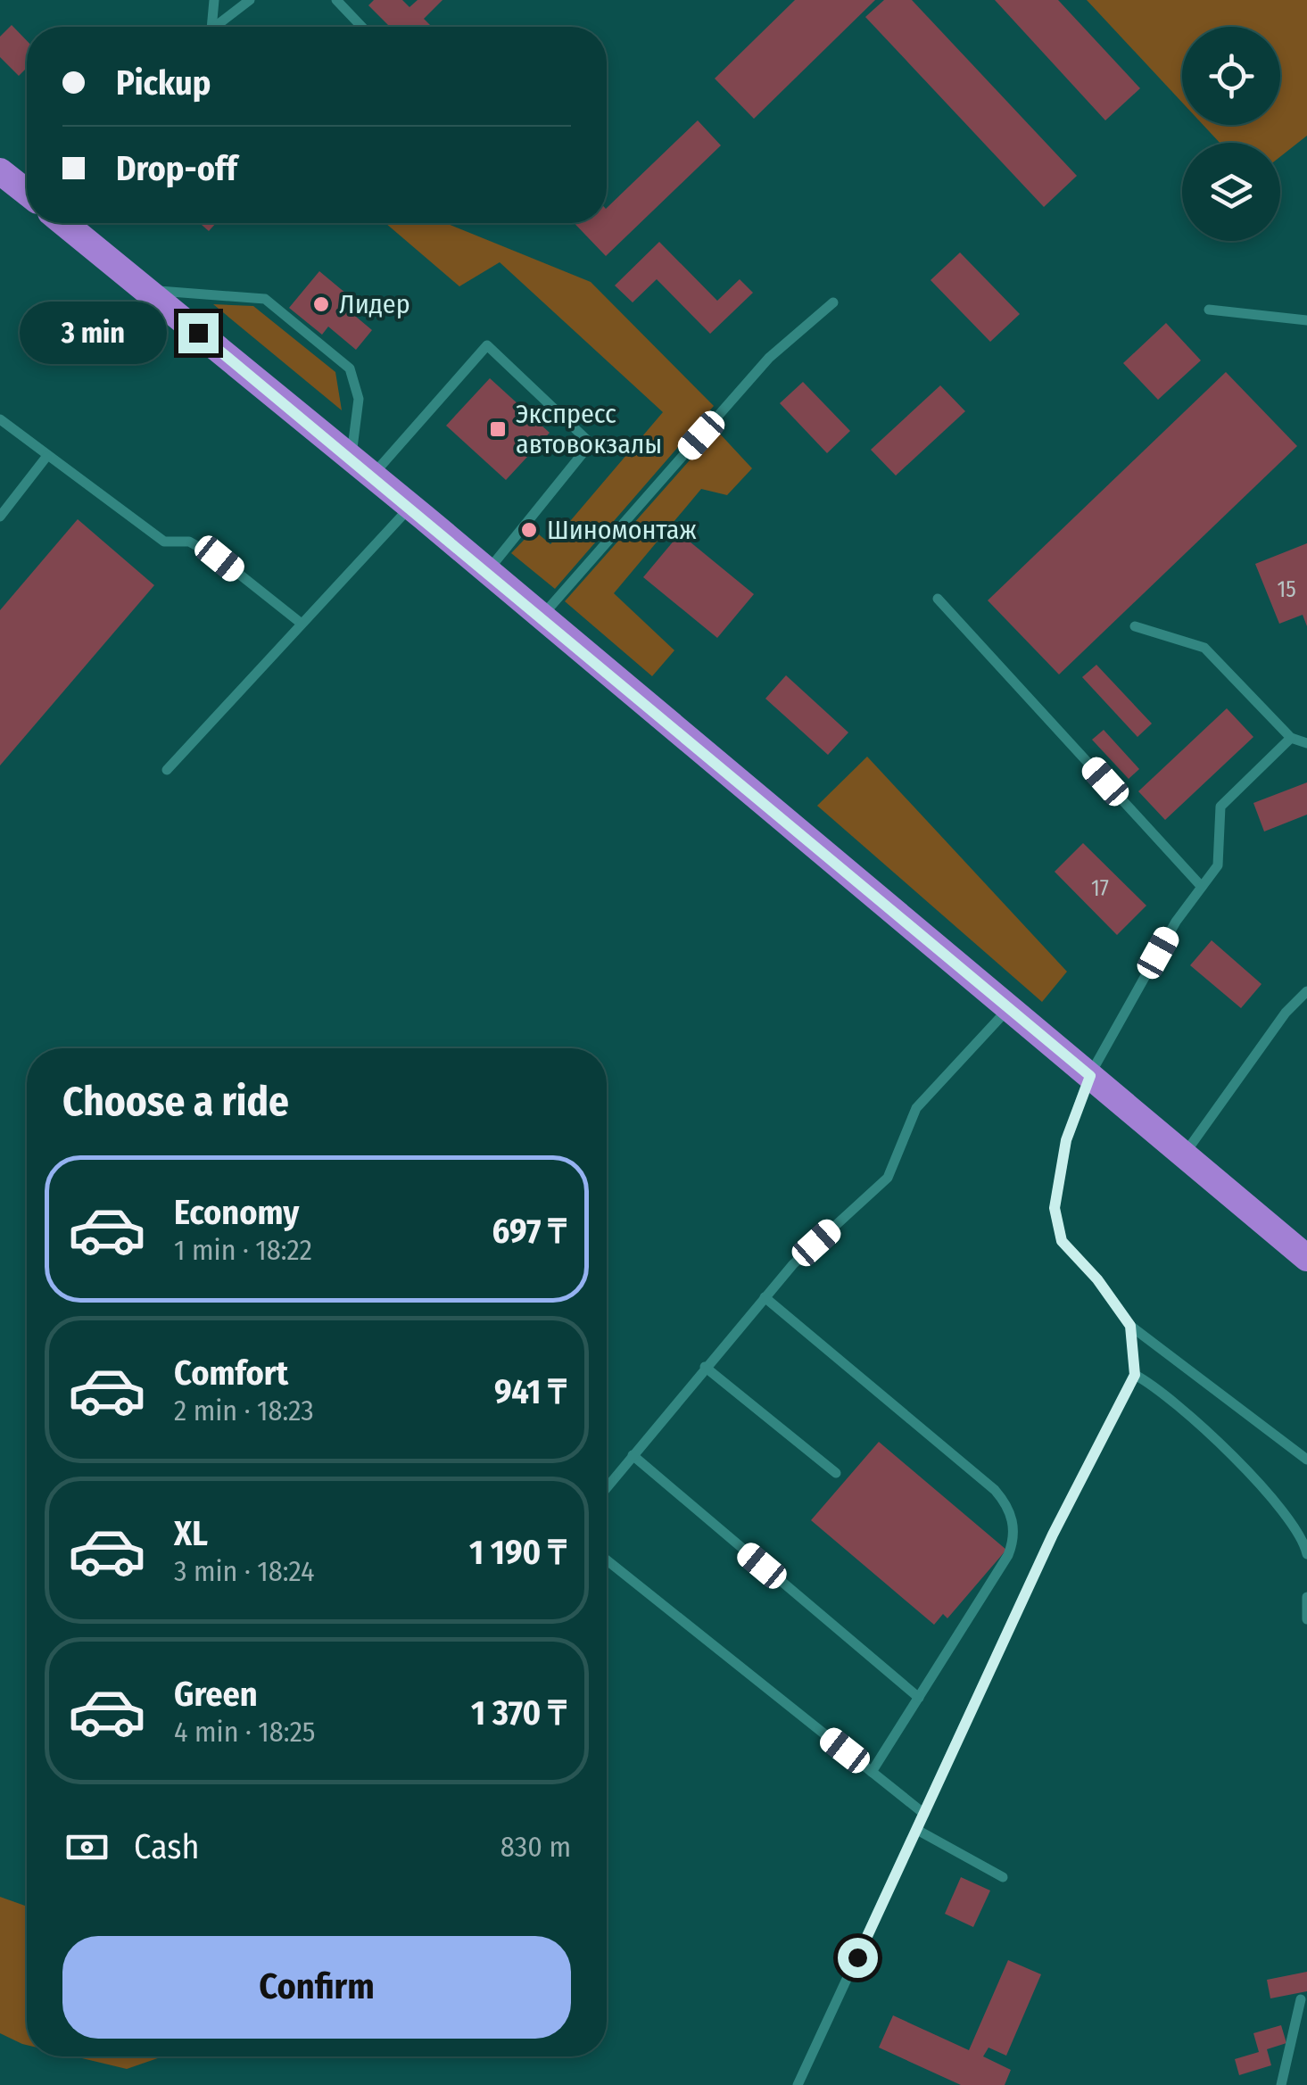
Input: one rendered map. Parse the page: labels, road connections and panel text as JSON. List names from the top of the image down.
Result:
{
  "places": {
    "other": ["Лидер", "Шиномонтаж"],
    "transit": ["Экспресс автовокзалы"]
  },
  "house_numbers": ["15", "17"],
  "page": {
    "banner": ["Pickup", "Drop-off"],
    "bubble": "3 min",
    "heading": "Choose a ride",
    "list": [
      {
        "name": "Economy",
        "note": "1 min · 18:22",
        "value": "697 ₸"
      },
      {
        "name": "Comfort",
        "note": "2 min · 18:23",
        "value": "941 ₸"
      },
      {
        "name": "XL",
        "note": "3 min · 18:24",
        "value": "1 190 ₸"
      },
      {
        "name": "Green",
        "note": "4 min · 18:25",
        "value": "1 370 ₸"
      }
    ],
    "pay": ["Cash", "830 m"],
    "buttons": "Confirm"
  }
}
